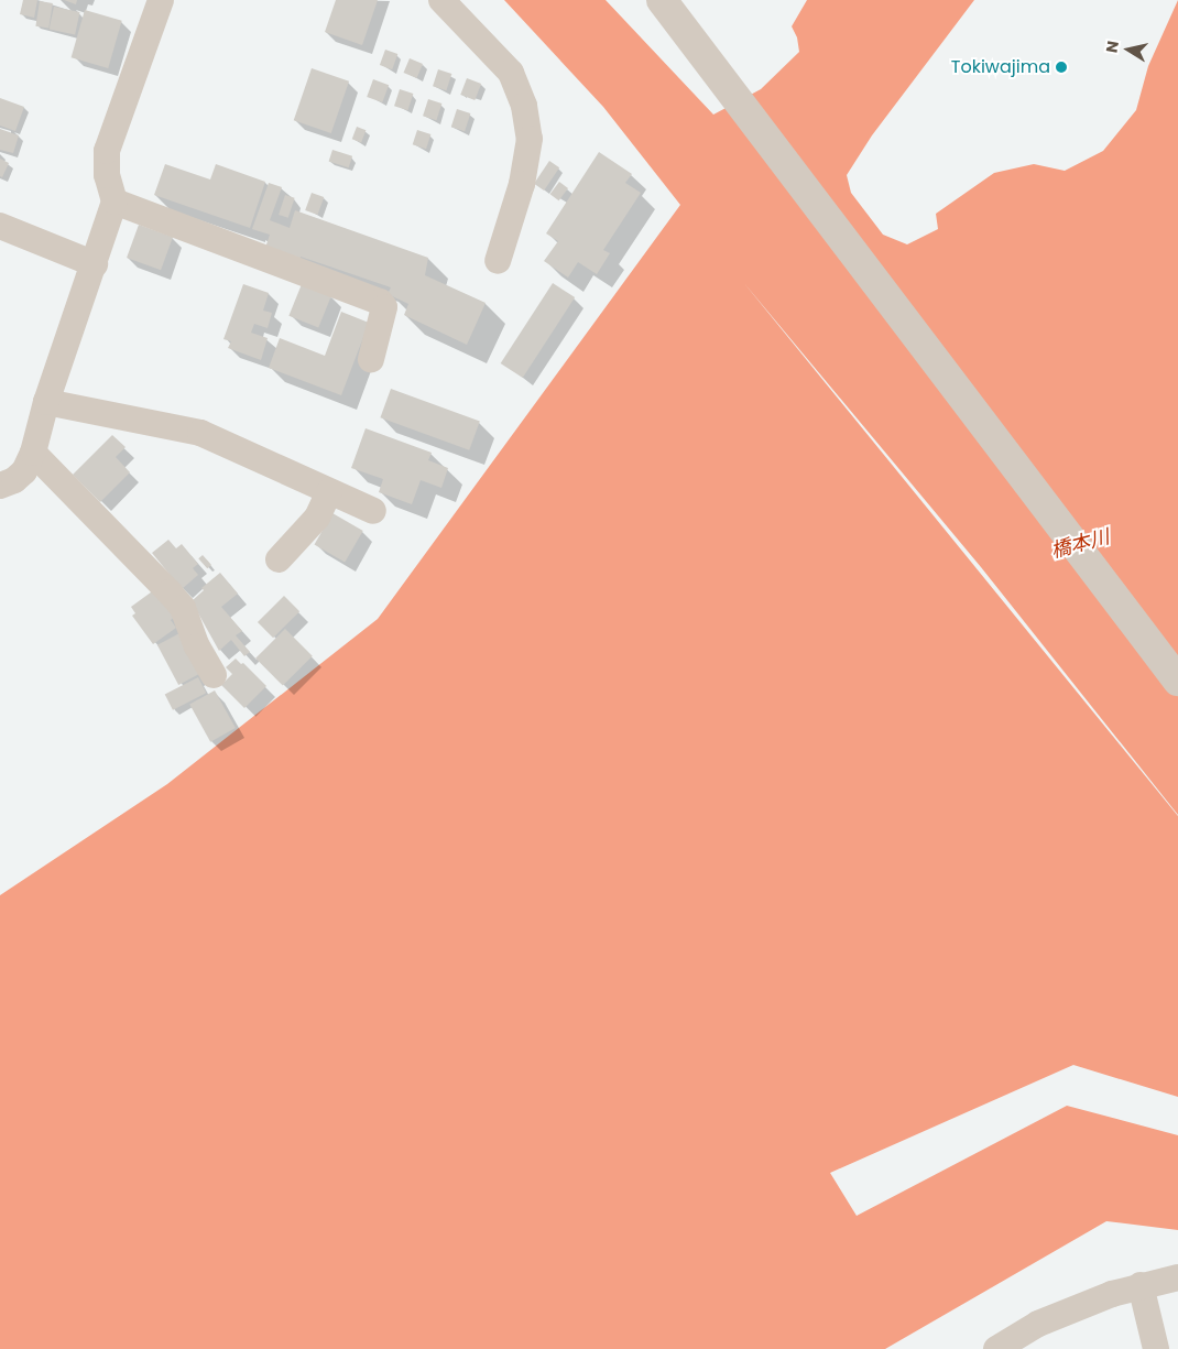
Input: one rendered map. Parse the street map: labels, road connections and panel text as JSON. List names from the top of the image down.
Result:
{
  "water": ["橋本川"],
  "places": ["Tokiwajima"],
  "north": "left"
}
